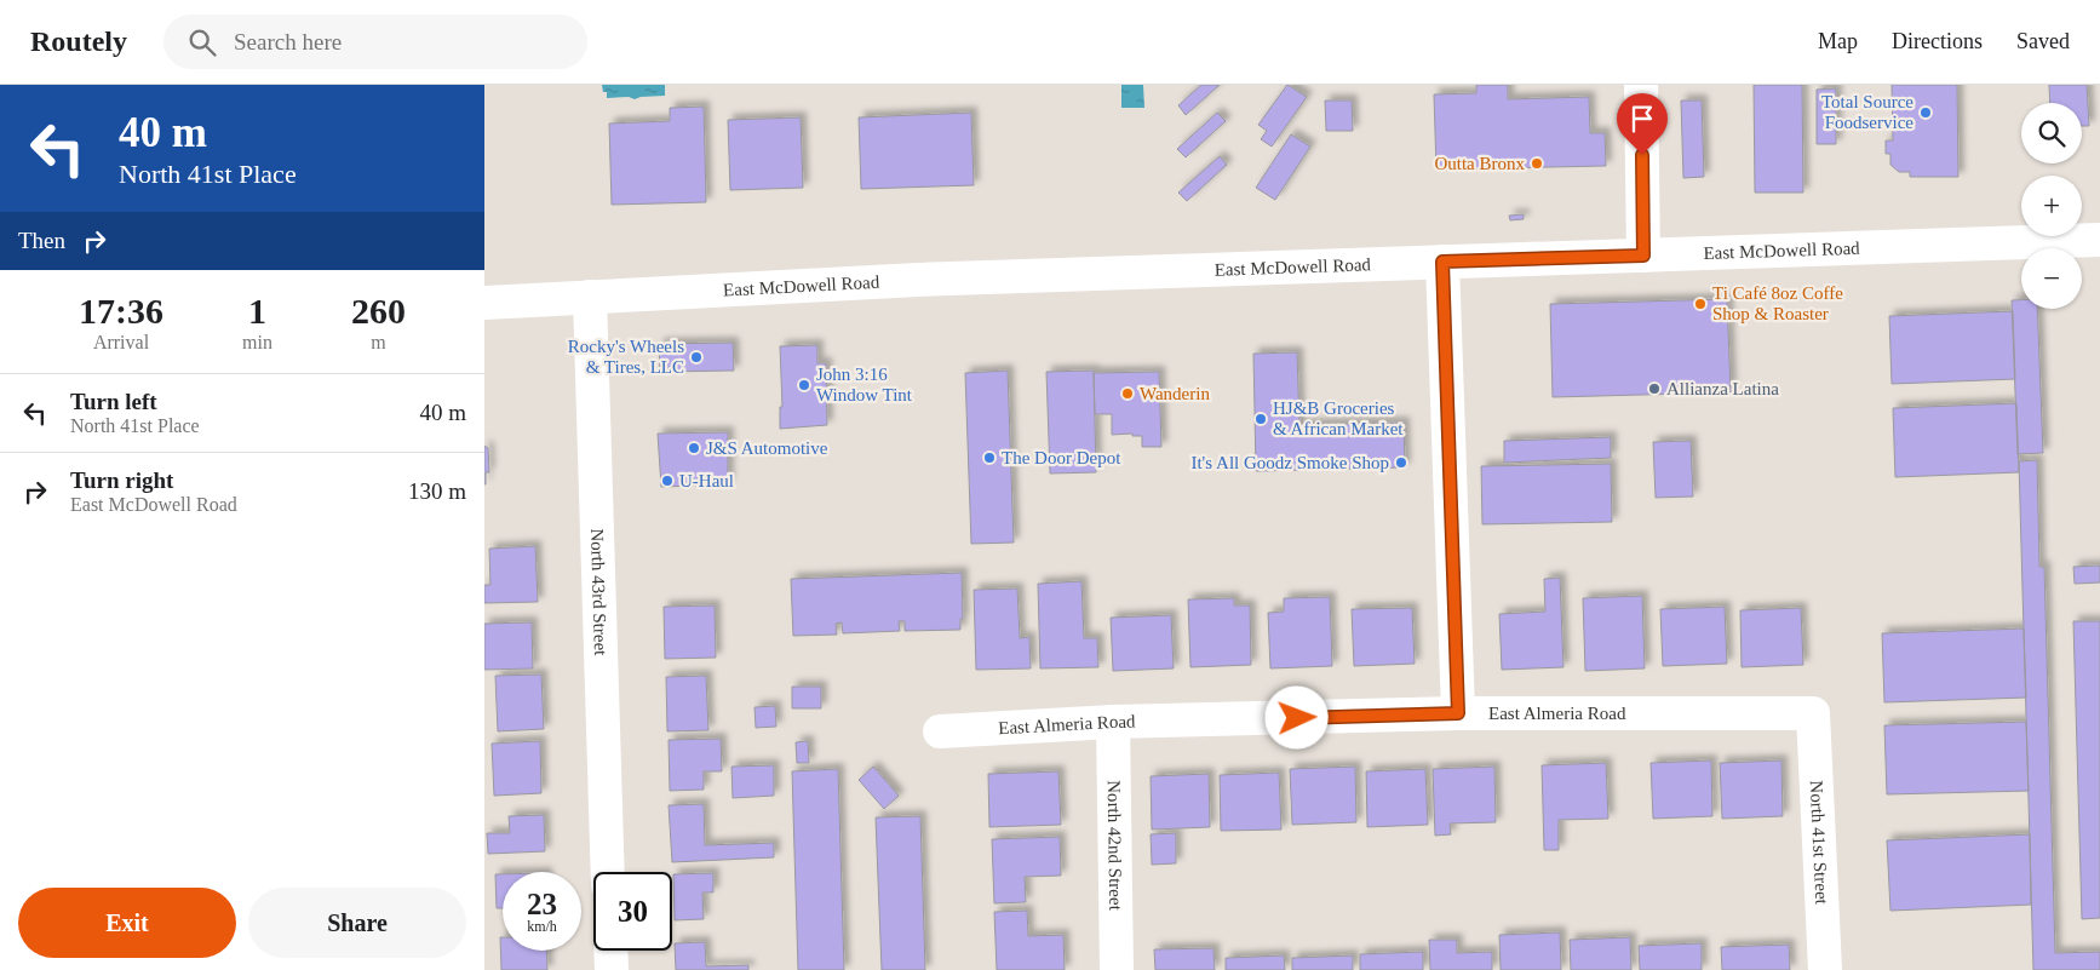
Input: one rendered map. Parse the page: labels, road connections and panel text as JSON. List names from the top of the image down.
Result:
{
  "streets": {
    "street": [
      "East McDowell Road",
      "North 43rd Street",
      "East Almeria Road",
      "North 41st Street",
      "North 42nd Street"
    ]
  },
  "crossings": [
    ["East McDowell Road", "North 43rd Street"],
    ["East Almeria Road", "North 41st Street"],
    ["East Almeria Road", "North 42nd Street"]
  ],
  "places": [
    "Total Source Foodservice",
    "Outta Bronx",
    "Ti Café 8oz Coffe Shop & Roaster",
    "Rocky's Wheels & Tires, LLC",
    "John 3:16 Window Tint",
    "Allianza Latina",
    "Wanderin",
    "HJ&B Groceries & African Market",
    "J&S Automotive",
    "The Door Depot",
    "It's All Goodz Smoke Shop",
    "U-Haul"
  ],
  "page": {
    "header": "Routely",
    "search": "Search here",
    "nav": ["Map", "Directions", "Saved"],
    "turn": ["40 m", "North 41st Place"],
    "map_buttons": ["+", "−"],
    "then": "Then",
    "eta": [
      "17:36",
      "Arrival",
      "1",
      "min",
      "260",
      "m"
    ],
    "list": [
      {
        "name": "Turn left",
        "note": "North 41st Place",
        "value": "40 m"
      },
      {
        "name": "Turn right",
        "note": "East McDowell Road",
        "value": "130 m"
      }
    ],
    "speed": "23 km/h",
    "limit": "30",
    "buttons": ["Exit", "Share"]
  }
}
